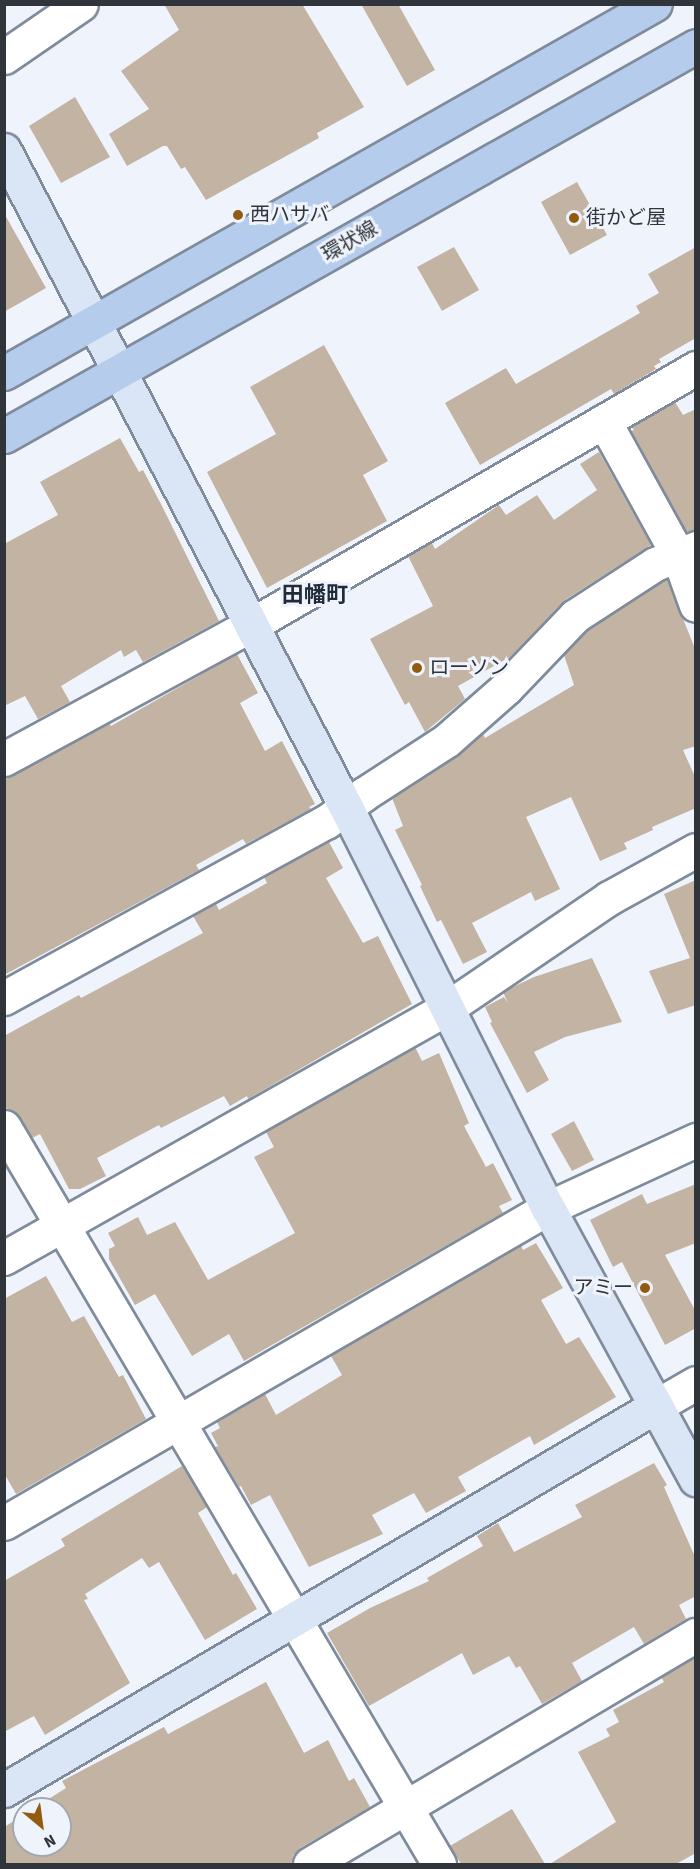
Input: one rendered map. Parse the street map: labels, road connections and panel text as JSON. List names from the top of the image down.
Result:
{
  "streets": {
    "main road": ["環状線"]
  },
  "districts": ["田幡町"],
  "places": [
    "西ハサバ",
    "街かど屋",
    "ローソン",
    "アミー"
  ],
  "north": "bottom right"
}
